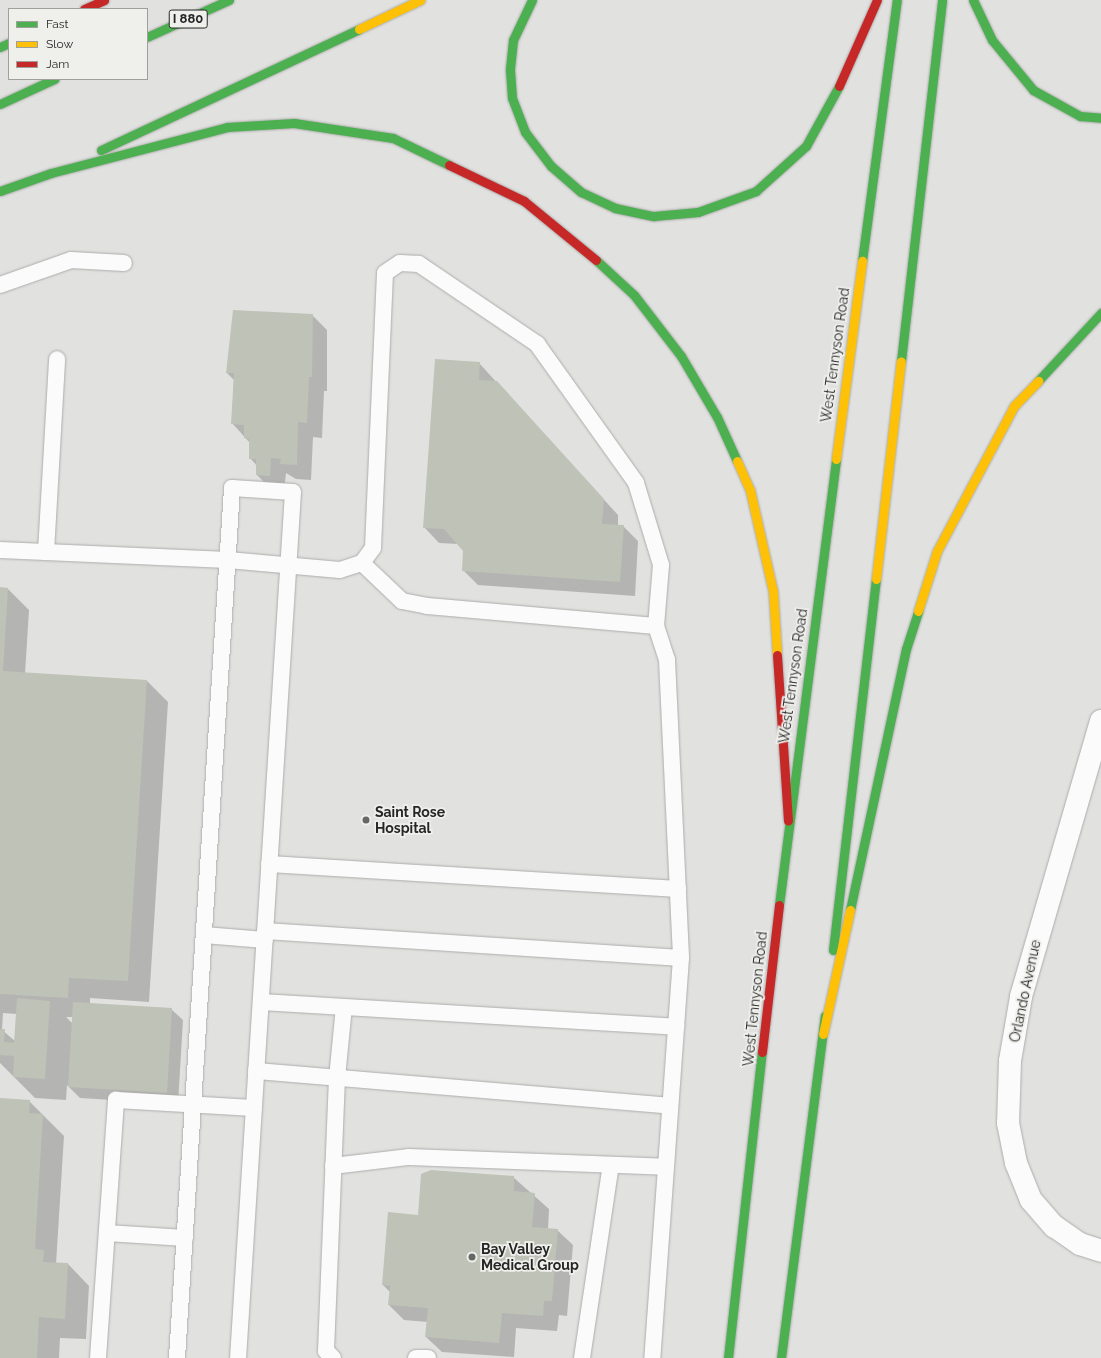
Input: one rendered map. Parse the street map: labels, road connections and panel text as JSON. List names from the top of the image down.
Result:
{
  "streets": {
    "main road": ["I 880", "West Tennyson Road"],
    "street": ["Orlando Avenue"]
  },
  "places": ["Saint Rose Hospital", "Bay Valley Medical Group"],
  "legend": ["Fast", "Slow", "Jam"]
}
